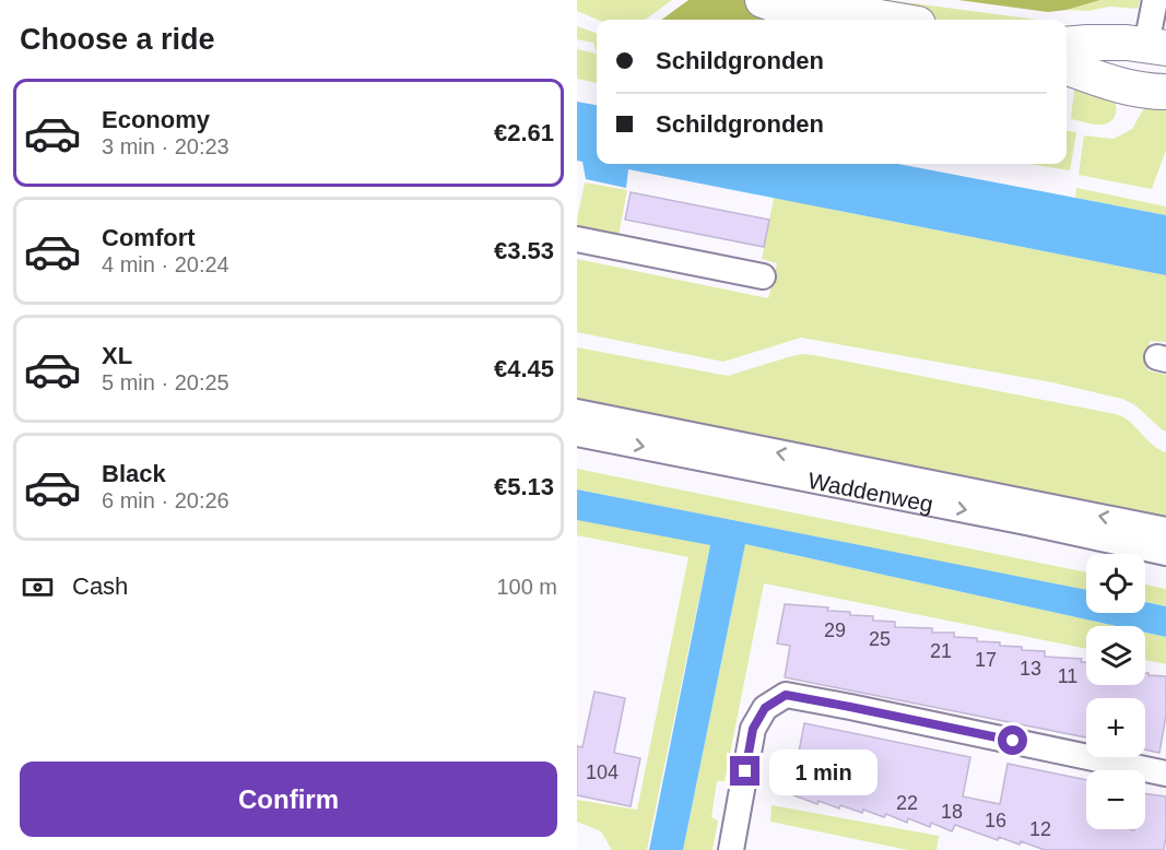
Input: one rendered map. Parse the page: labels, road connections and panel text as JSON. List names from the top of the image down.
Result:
{
  "streets": {
    "street": ["Waddenweg"]
  },
  "house_numbers": [
    "29",
    "25",
    "21",
    "17",
    "13",
    "11",
    "104",
    "22",
    "18",
    "16",
    "12"
  ],
  "page": {
    "heading": "Choose a ride",
    "banner": ["Schildgronden", "Schildgronden"],
    "list": [
      {
        "name": "Economy",
        "note": "3 min · 20:23",
        "value": "€2.61"
      },
      {
        "name": "Comfort",
        "note": "4 min · 20:24",
        "value": "€3.53"
      },
      {
        "name": "XL",
        "note": "5 min · 20:25",
        "value": "€4.45"
      },
      {
        "name": "Black",
        "note": "6 min · 20:26",
        "value": "€5.13"
      }
    ],
    "pay": ["Cash", "100 m"],
    "map_buttons": ["+", "−"],
    "buttons": "Confirm",
    "bubble": "1 min"
  }
}
